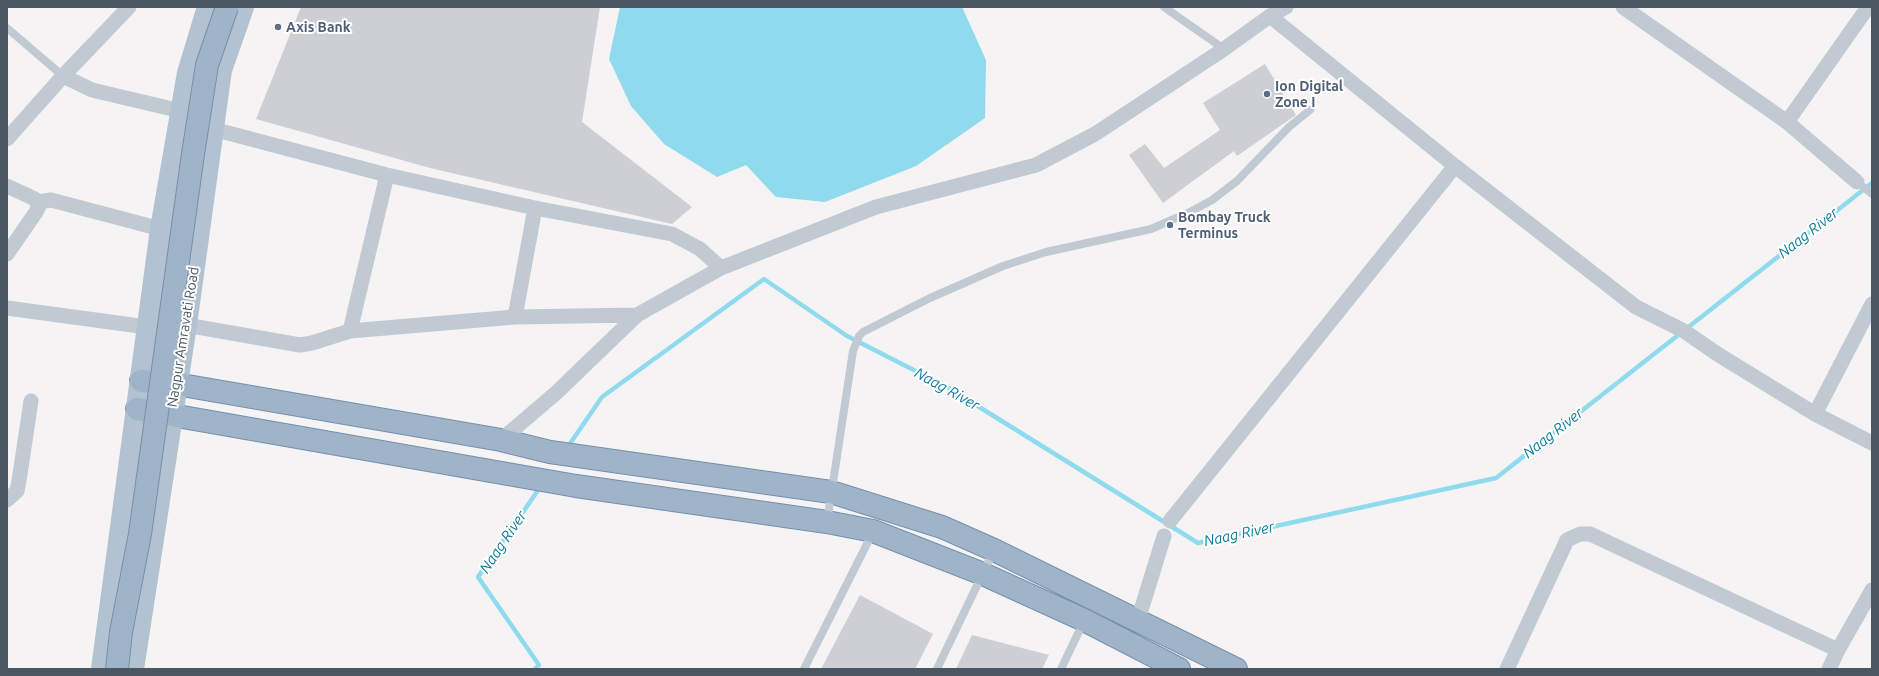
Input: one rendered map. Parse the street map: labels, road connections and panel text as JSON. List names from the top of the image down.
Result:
{
  "streets": {
    "main road": ["Nagpur Amravati Road"]
  },
  "water": ["Naag River"],
  "places": ["Axis Bank", "Ion Digital Zone I", "Bombay Truck Terminus"]
}
